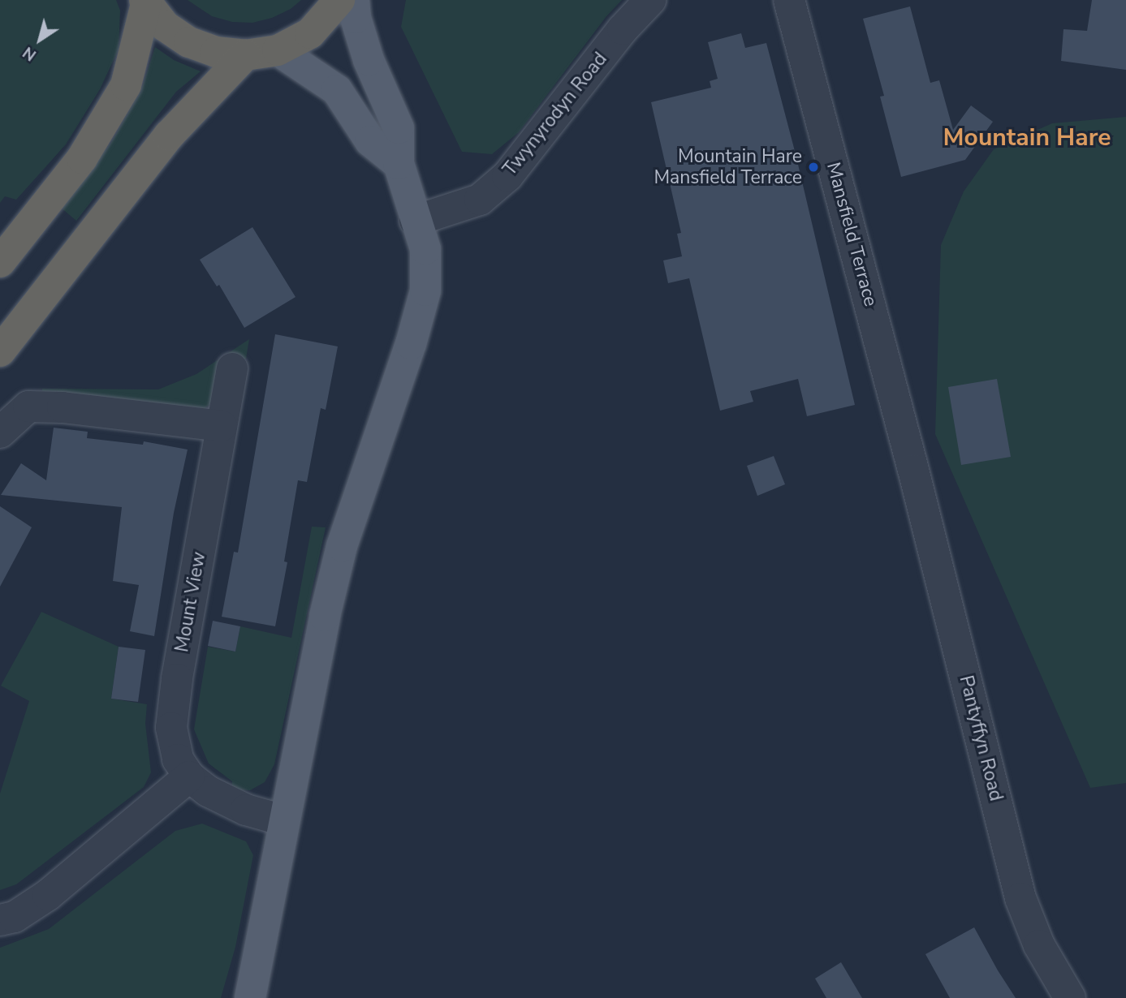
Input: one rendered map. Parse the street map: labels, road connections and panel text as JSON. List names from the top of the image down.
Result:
{
  "streets": {
    "street": [
      "Twynyrodyn Road",
      "Mansfield Terrace",
      "Mount View",
      "Pantyffyn Road"
    ]
  },
  "crossings": [
    ["Mansfield Terrace", "Pantyffyn Road"]
  ],
  "districts": ["Mountain Hare"],
  "places": ["Mountain Hare Mansfield Terrace"],
  "north": "bottom left"
}
